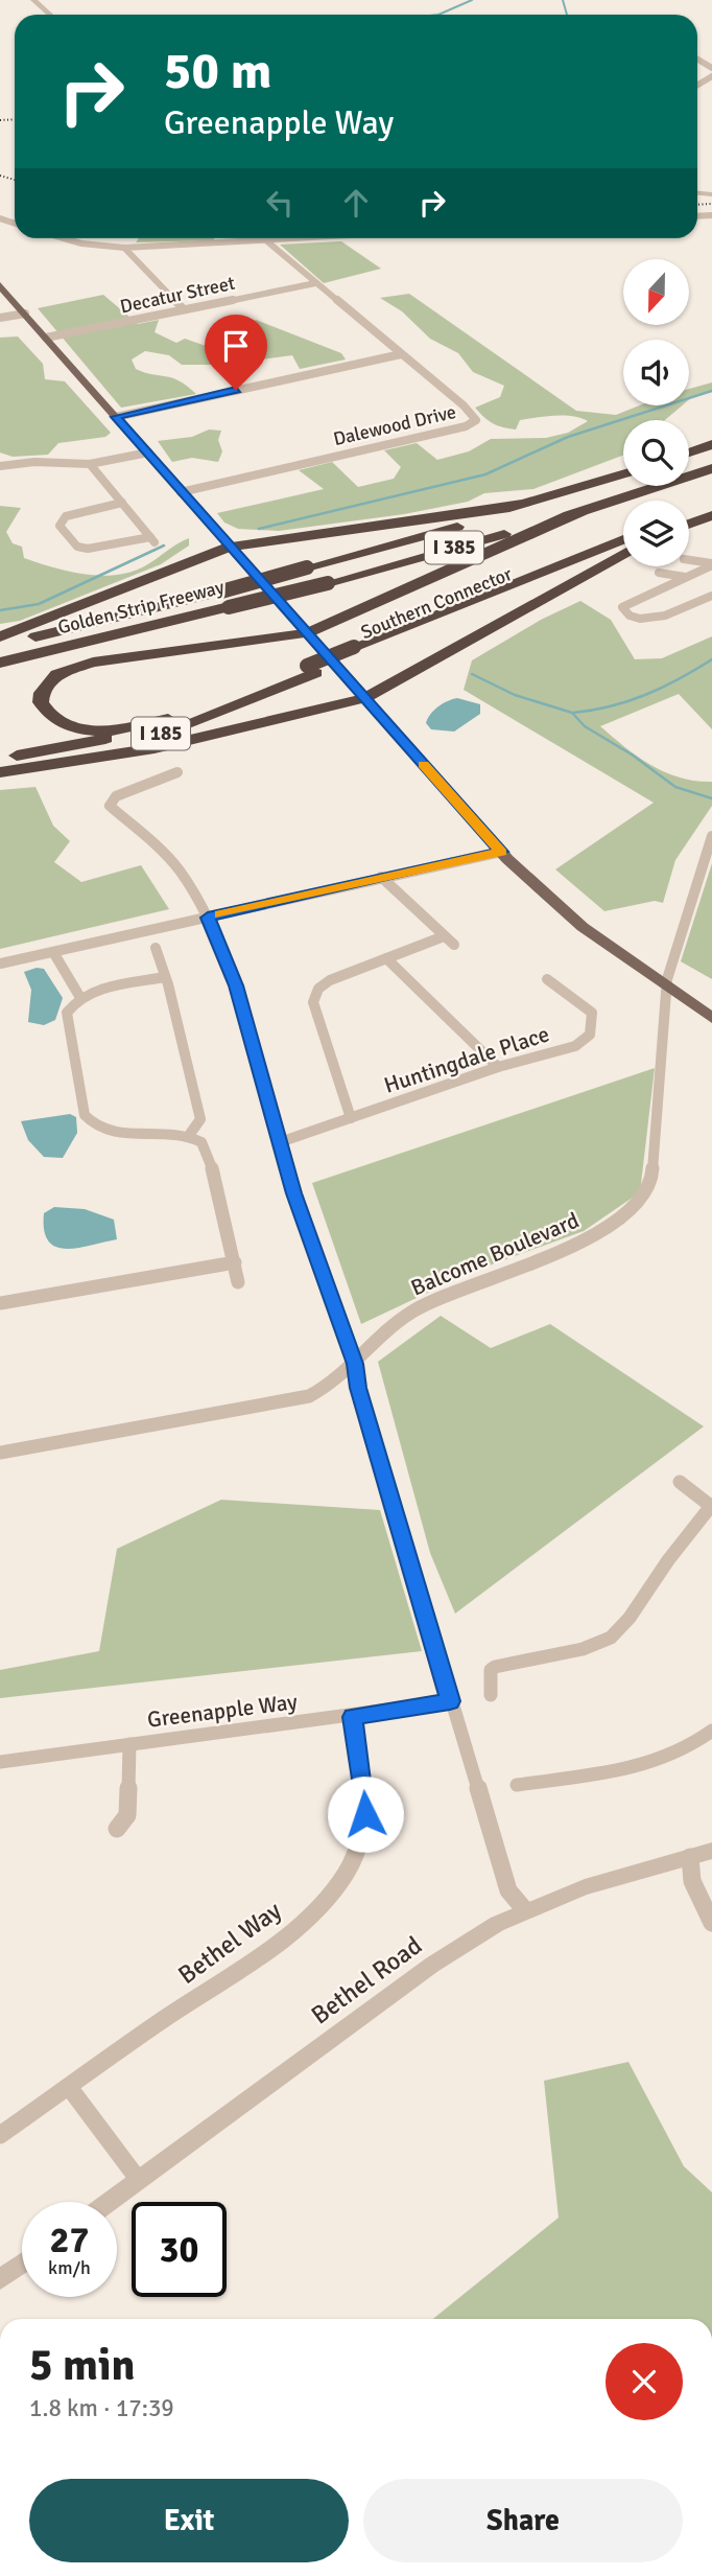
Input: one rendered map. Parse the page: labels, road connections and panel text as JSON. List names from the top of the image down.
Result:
{
  "streets": {
    "highway": [
      "I 385",
      "Southern Connector",
      "Golden Strip Freeway",
      "I 185"
    ],
    "street": [
      "Decatur Street",
      "Dalewood Drive",
      "Huntingdale Place",
      "Balcome Boulevard",
      "Greenapple Way",
      "Bethel Way",
      "Bethel Road"
    ]
  },
  "crossings": [
    ["Decatur Street", "Dalewood Drive"],
    ["Greenapple Way", "Bethel Way"]
  ],
  "north": "bottom",
  "page": {
    "turn": ["50 m", "Greenapple Way"],
    "speed": "27 km/h",
    "limit": "30",
    "heading": ["5 min", "1.8 km · 17:39"],
    "buttons": ["Exit", "Share"]
  }
}
